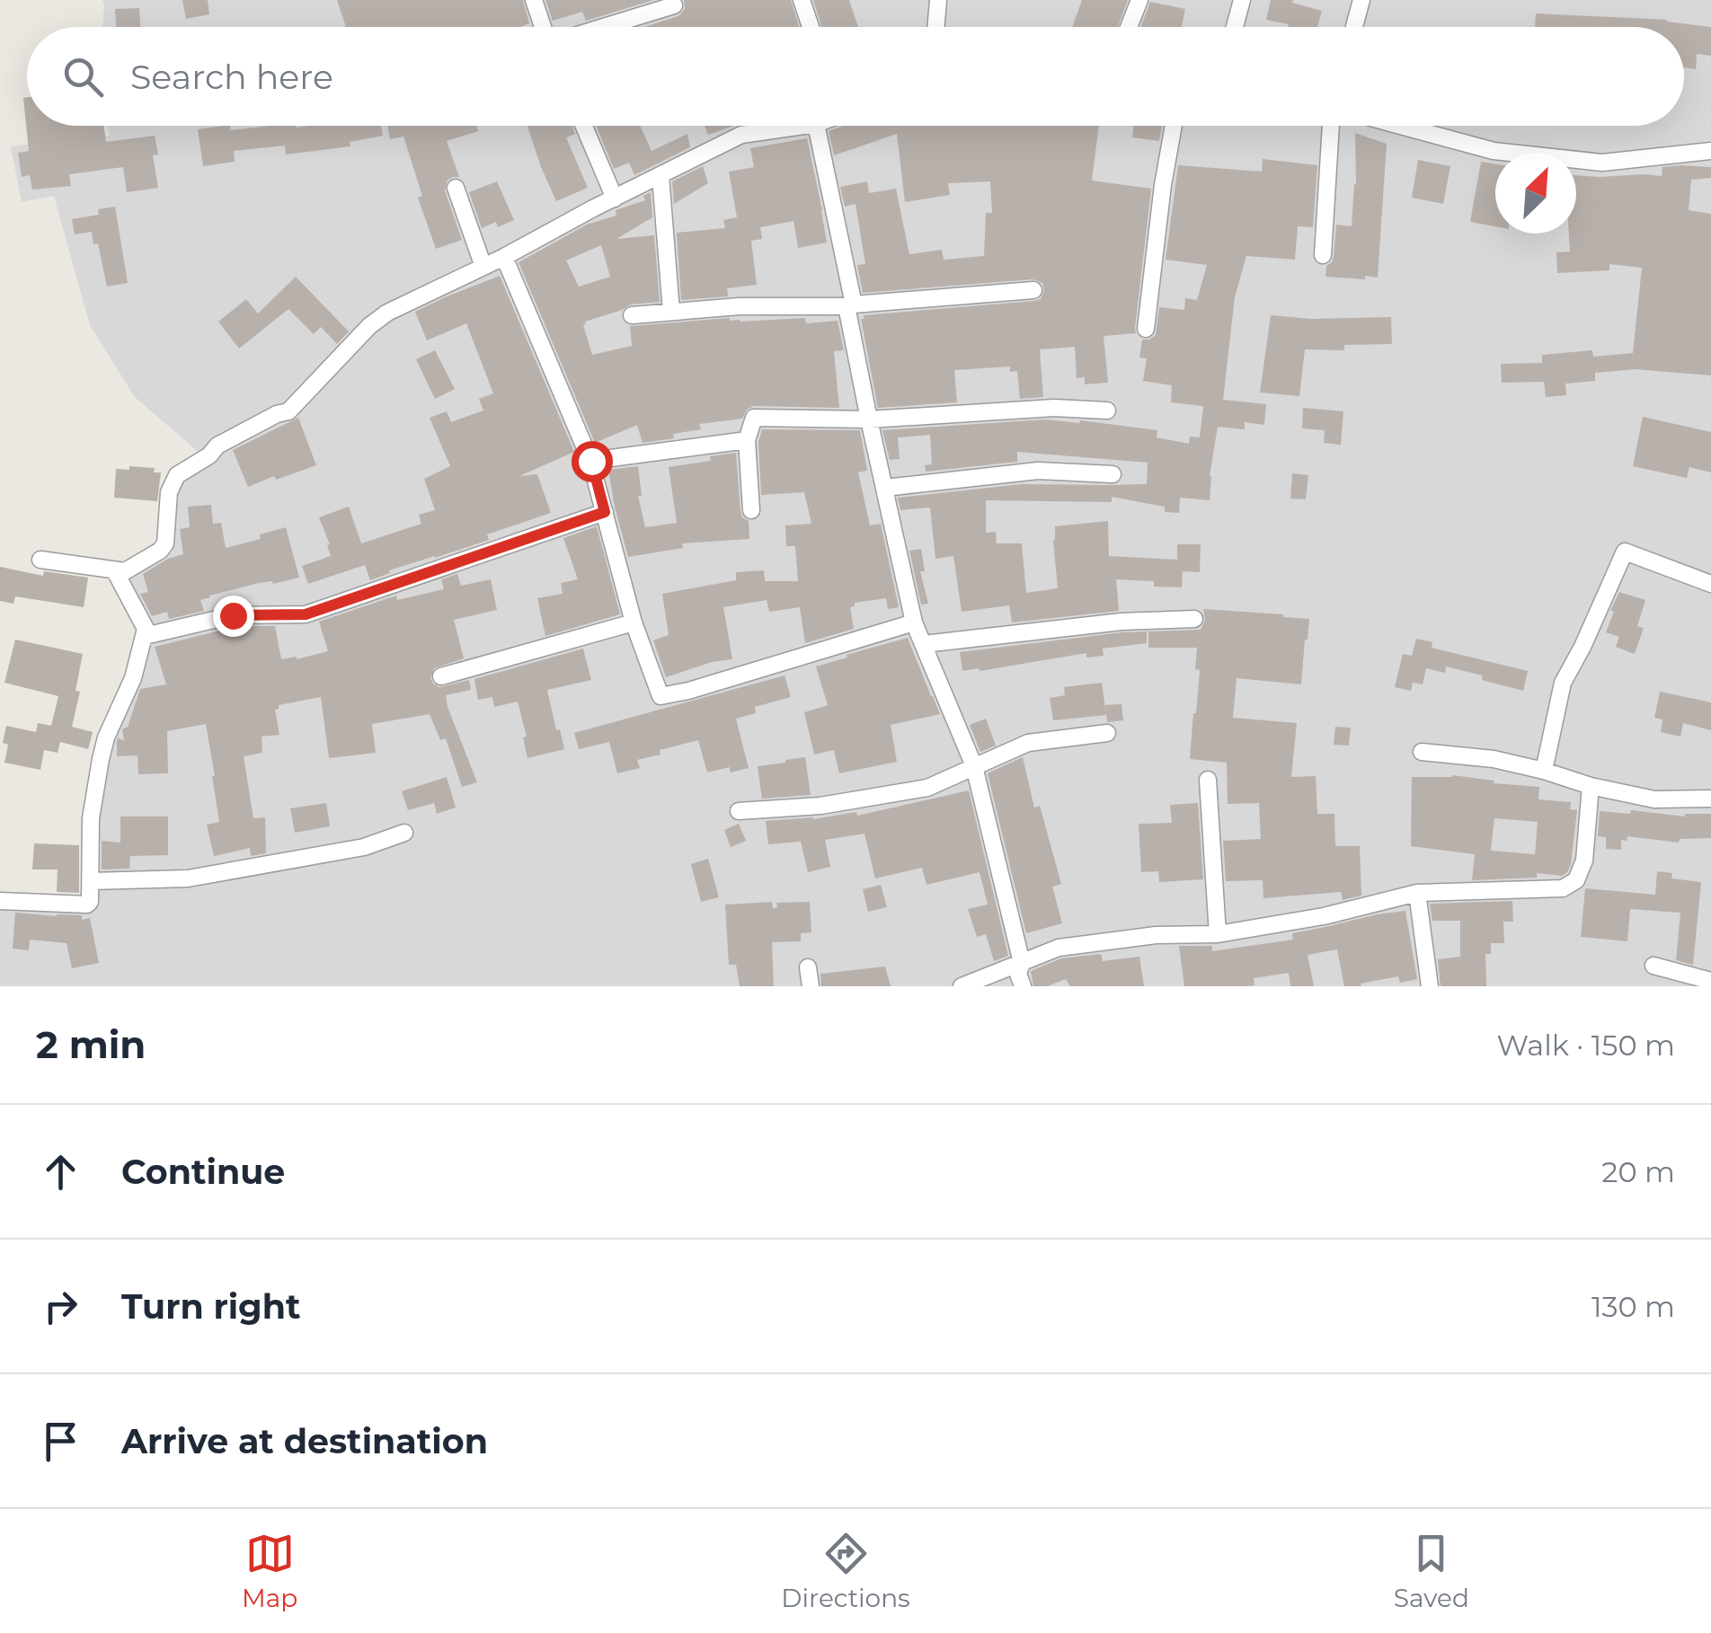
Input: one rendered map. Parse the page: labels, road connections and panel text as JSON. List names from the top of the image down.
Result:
{
  "north": "top right",
  "page": {
    "search": "Search here",
    "heading": ["2 min", "Walk · 150 m"],
    "list": [
      ["Continue", "20 m"],
      ["Turn right", "130 m"],
      "Arrive at destination"
    ],
    "nav": ["Map", "Directions", "Saved"]
  }
}
